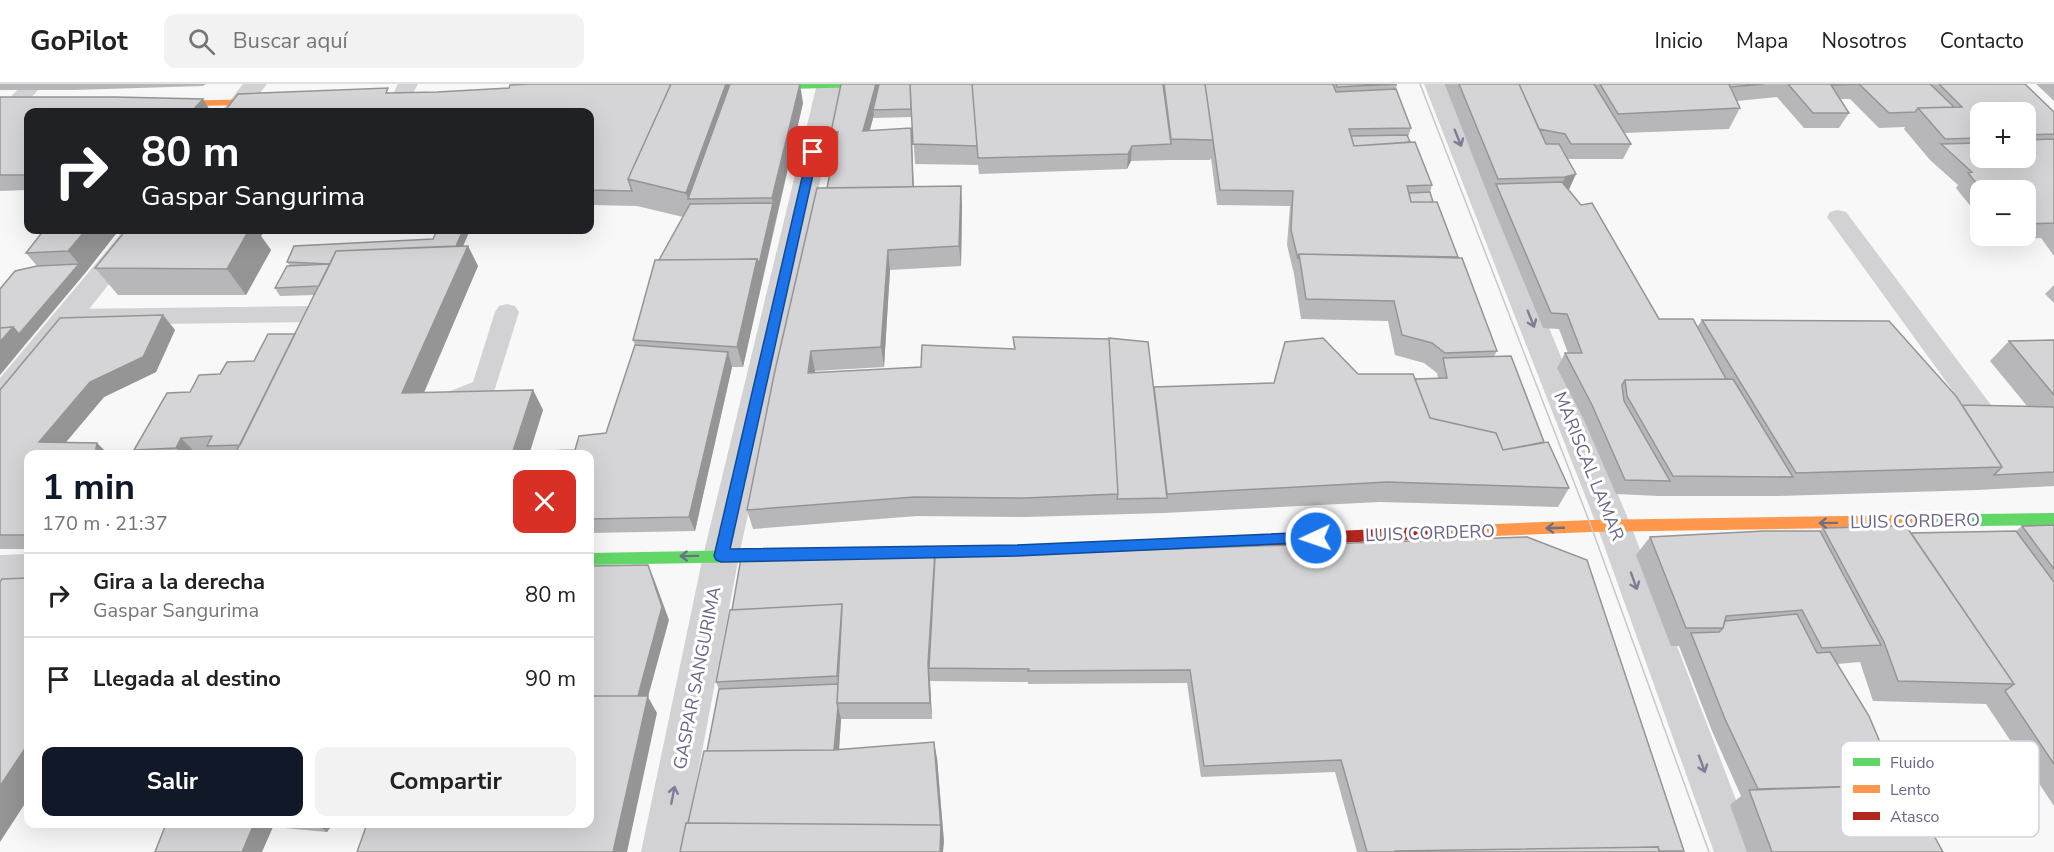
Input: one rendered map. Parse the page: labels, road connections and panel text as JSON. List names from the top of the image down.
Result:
{
  "streets": {
    "street": ["MARISCAL LAMAR", "LUIS CORDERO", "GASPAR SANGURIMA"]
  },
  "crossings": [
    ["MARISCAL LAMAR", "LUIS CORDERO"],
    ["LUIS CORDERO", "GASPAR SANGURIMA"]
  ],
  "one_way": ["MARISCAL LAMAR", "LUIS CORDERO", "GASPAR SANGURIMA"],
  "legend": ["Fluido", "Lento", "Atasco"],
  "page": {
    "header": "GoPilot",
    "search": "Buscar aquí",
    "nav": [
      "Inicio",
      "Mapa",
      "Nosotros",
      "Contacto"
    ],
    "map_buttons": ["+", "−"],
    "turn": ["80 m", "Gaspar Sangurima"],
    "heading": ["1 min", "170 m · 21:37"],
    "list": [
      {
        "name": "Gira a la derecha",
        "note": "Gaspar Sangurima",
        "value": "80 m"
      },
      {
        "name": "Llegada al destino",
        "value": "90 m"
      }
    ],
    "buttons": ["Salir", "Compartir"]
  }
}
